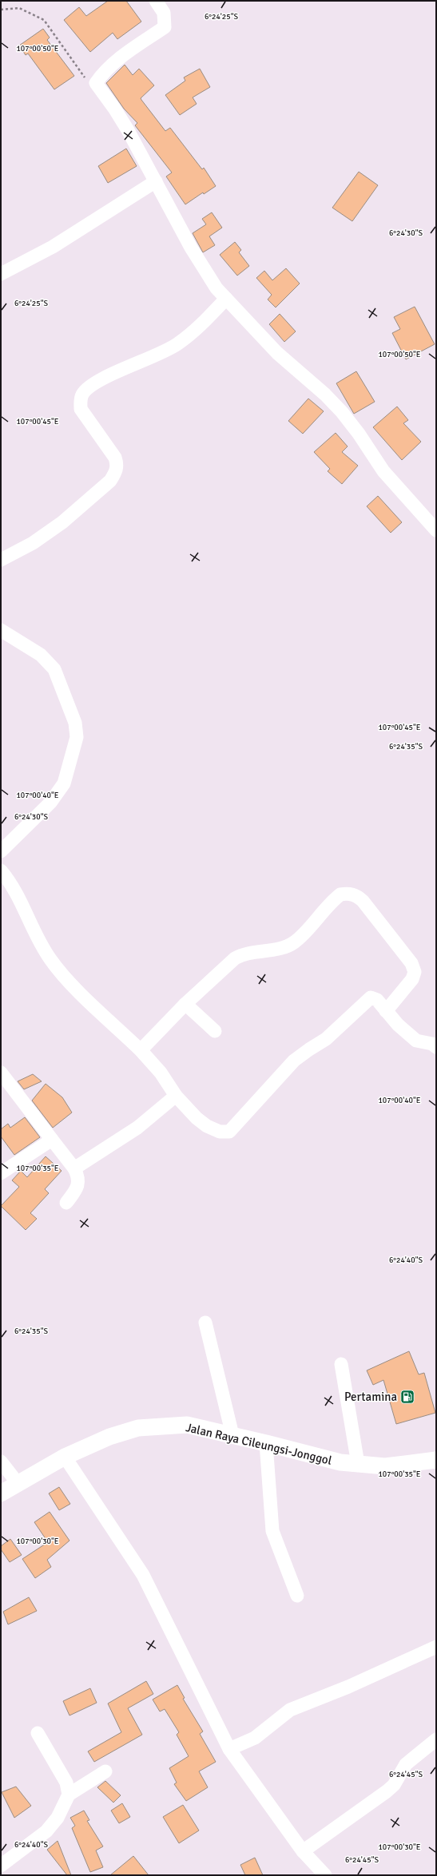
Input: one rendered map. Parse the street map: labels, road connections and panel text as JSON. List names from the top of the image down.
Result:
{
  "streets": {
    "main road": ["Jalan Raya Cileungsi-Jonggol"]
  },
  "places": {
    "fuel station": ["Pertamina"]
  },
  "coordinates": [
    "6°24'25\"S",
    "107°00'50\"E",
    "6°24'30\"S",
    "107°00'45\"E",
    "6°24'35\"S",
    "107°00'40\"E",
    "107°00'35\"E",
    "6°24'40\"S",
    "107°00'30\"E",
    "6°24'45\"S"
  ]
}
